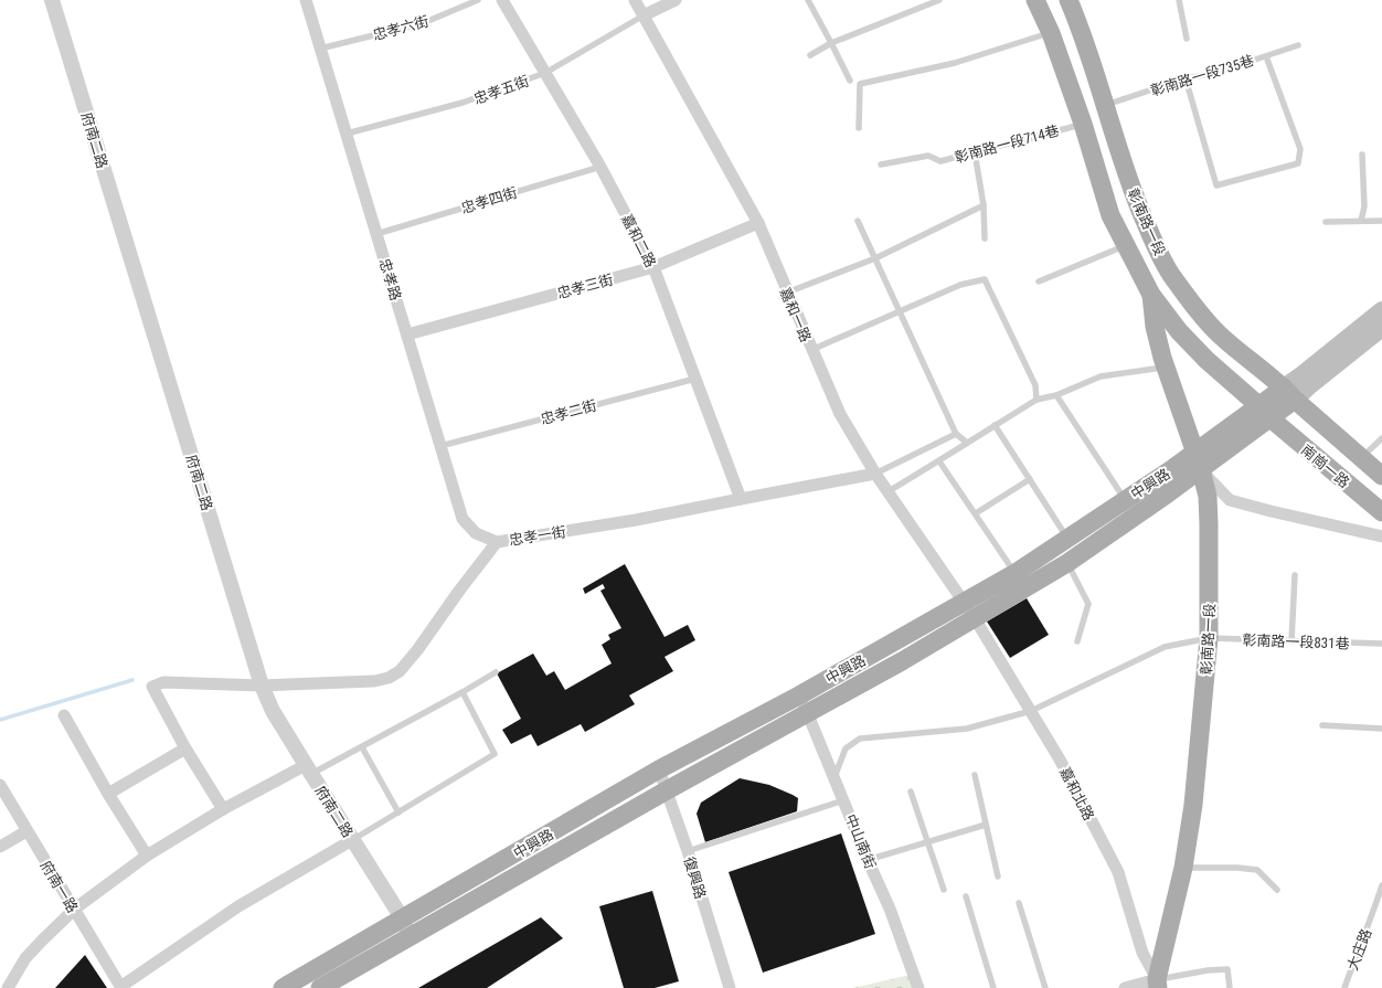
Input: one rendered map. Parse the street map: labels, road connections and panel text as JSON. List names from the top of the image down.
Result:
{
  "streets": {
    "main road": ["彰南路一段", "南崗一路", "中興路"],
    "street": [
      "府南二路",
      "嘉和二路",
      "忠孝路",
      "忠孝三街",
      "嘉和一路",
      "忠孝一街",
      "嘉和北路",
      "中山南街",
      "復興路",
      "府南一路"
    ],
    "lane": [
      "忠孝六街",
      "彰南路一段735巷",
      "忠孝五街",
      "彰南路一段714巷",
      "忠孝四街",
      "忠孝二街",
      "彰南路一段831巷",
      "大庄路"
    ]
  },
  "crossings": [
    ["忠孝六街", "忠孝路"],
    ["彰南路一段735巷", "彰南路一段"],
    ["忠孝五街", "嘉和二路"],
    ["忠孝五街", "忠孝路"],
    ["忠孝五街", "嘉和一路"],
    ["府南二路", "中興路"],
    ["府南二路", "忠孝一街"],
    ["彰南路一段714巷", "彰南路一段"],
    ["忠孝四街", "嘉和二路"],
    ["忠孝四街", "忠孝路"],
    ["彰南路一段", "南崗一路"],
    ["彰南路一段", "中興路"],
    ["彰南路一段", "彰南路一段831巷"],
    ["彰南路一段", "嘉和北路"],
    ["嘉和二路", "忠孝三街"],
    ["嘉和二路", "忠孝二街"],
    ["嘉和二路", "忠孝一街"],
    ["忠孝路", "忠孝三街"],
    ["忠孝路", "忠孝二街"],
    ["忠孝路", "忠孝一街"],
    ["忠孝三街", "嘉和一路"],
    ["嘉和一路", "中興路"],
    ["嘉和一路", "忠孝一街"],
    ["嘉和一路", "嘉和北路"],
    ["南崗一路", "中興路"],
    ["中興路", "嘉和北路"],
    ["中興路", "中山南街"],
    ["中興路", "復興路"],
    ["彰南路一段831巷", "嘉和北路"],
    ["彰南路一段831巷", "中山南街"]
  ]
}
